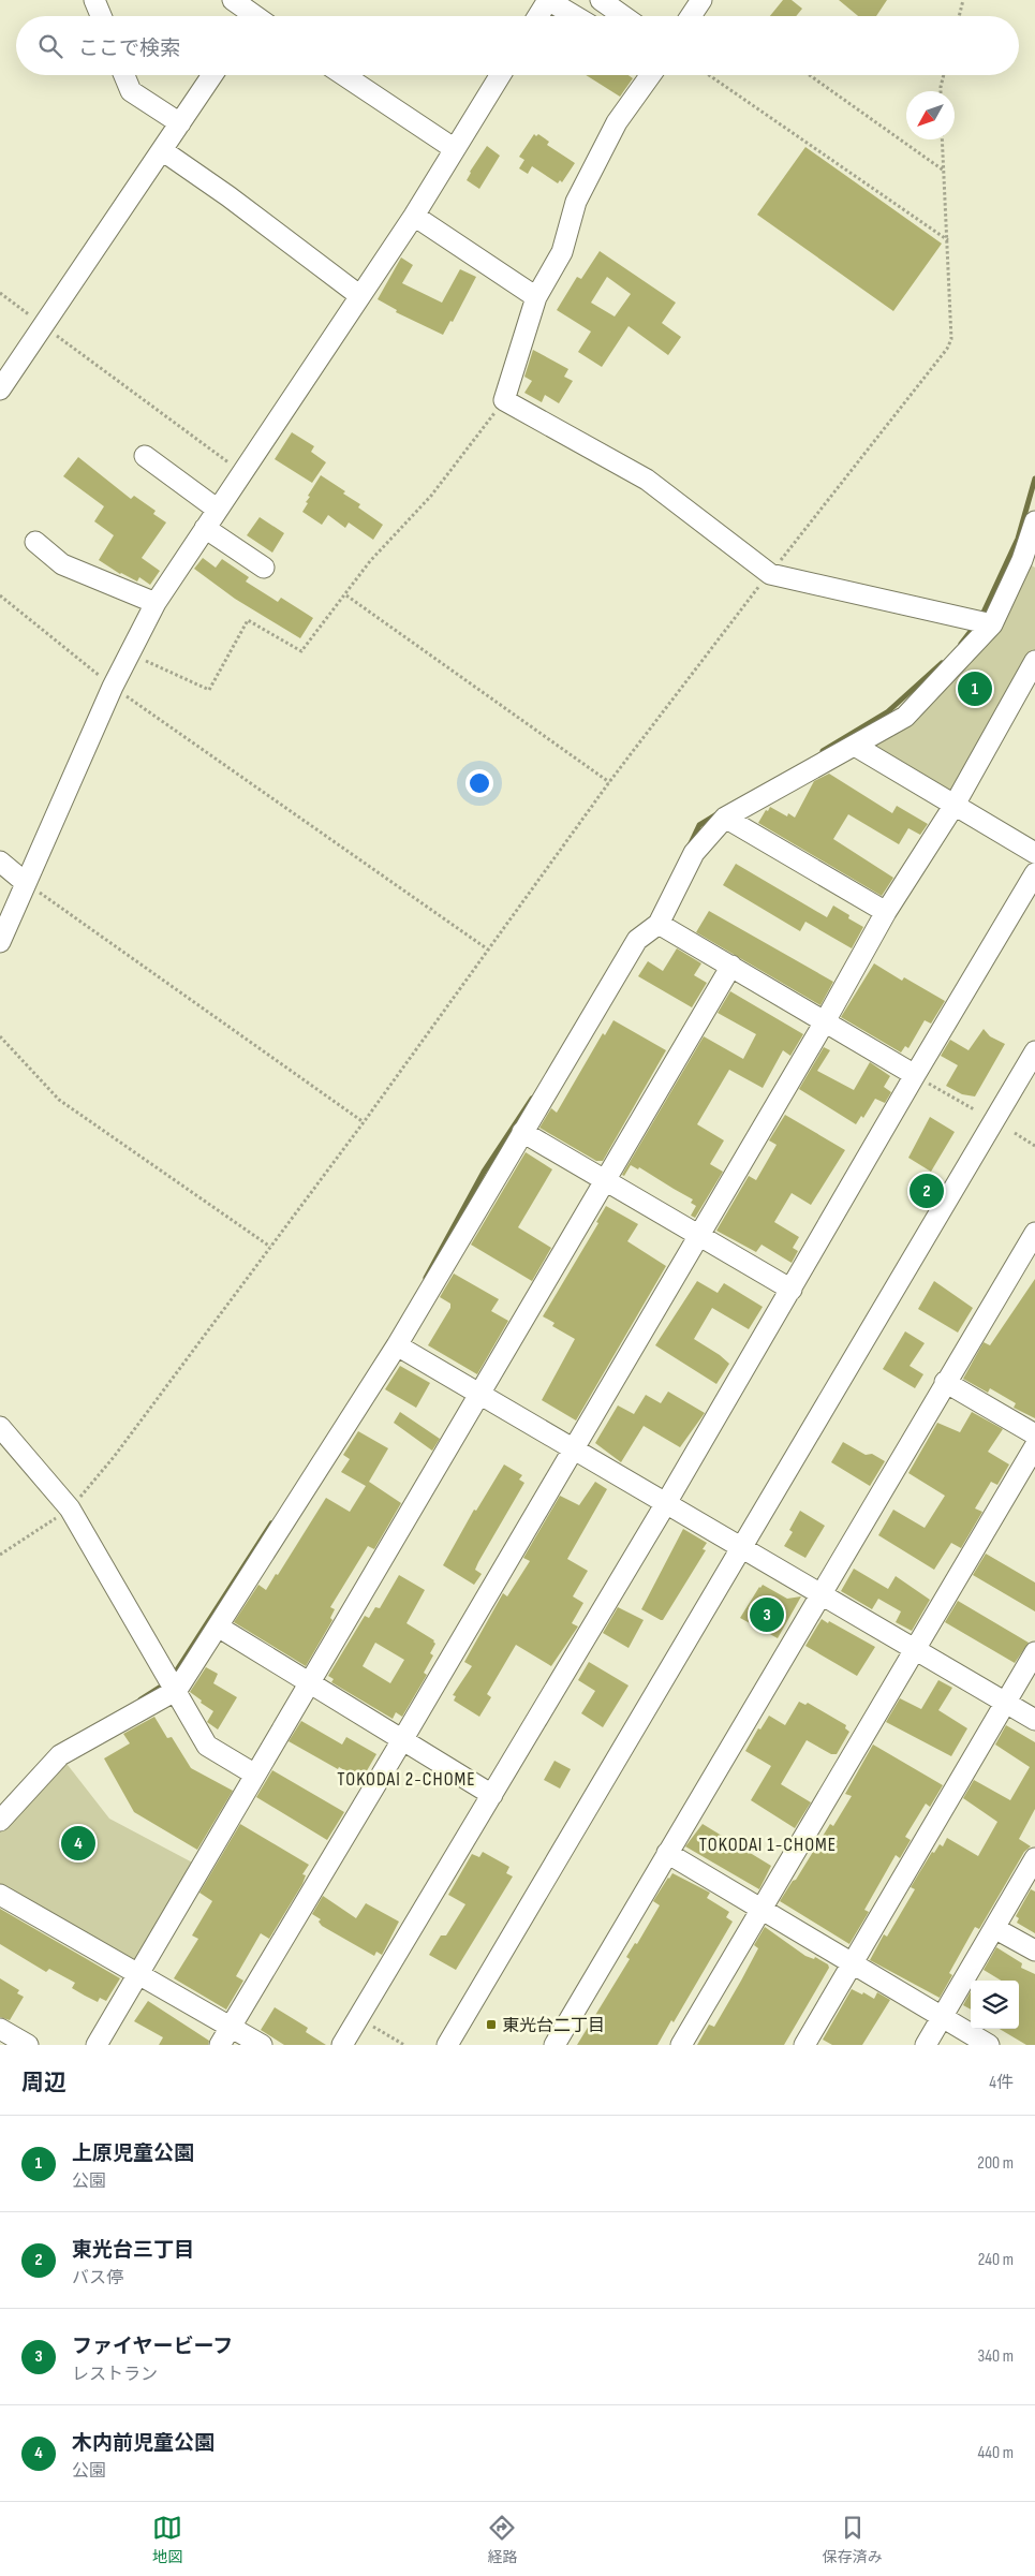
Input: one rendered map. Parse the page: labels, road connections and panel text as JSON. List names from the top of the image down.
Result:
{
  "districts": ["TOKODAI 2-CHOME", "TOKODAI 1-CHOME"],
  "places": {
    "transit": ["東光台二丁目"]
  },
  "north": "bottom left",
  "page": {
    "search": "ここで検索",
    "pins": [
      "1",
      "2",
      "3",
      "4"
    ],
    "heading": ["周辺", "4件"],
    "list": [
      {
        "mark": "1",
        "name": "上原児童公園",
        "note": "公園",
        "value": "200 m"
      },
      {
        "mark": "2",
        "name": "東光台三丁目",
        "note": "バス停",
        "value": "240 m"
      },
      {
        "mark": "3",
        "name": "ファイヤービーフ",
        "note": "レストラン",
        "value": "340 m"
      },
      {
        "mark": "4",
        "name": "木内前児童公園",
        "note": "公園",
        "value": "440 m"
      }
    ],
    "nav": ["地図", "経路", "保存済み"]
  }
}
